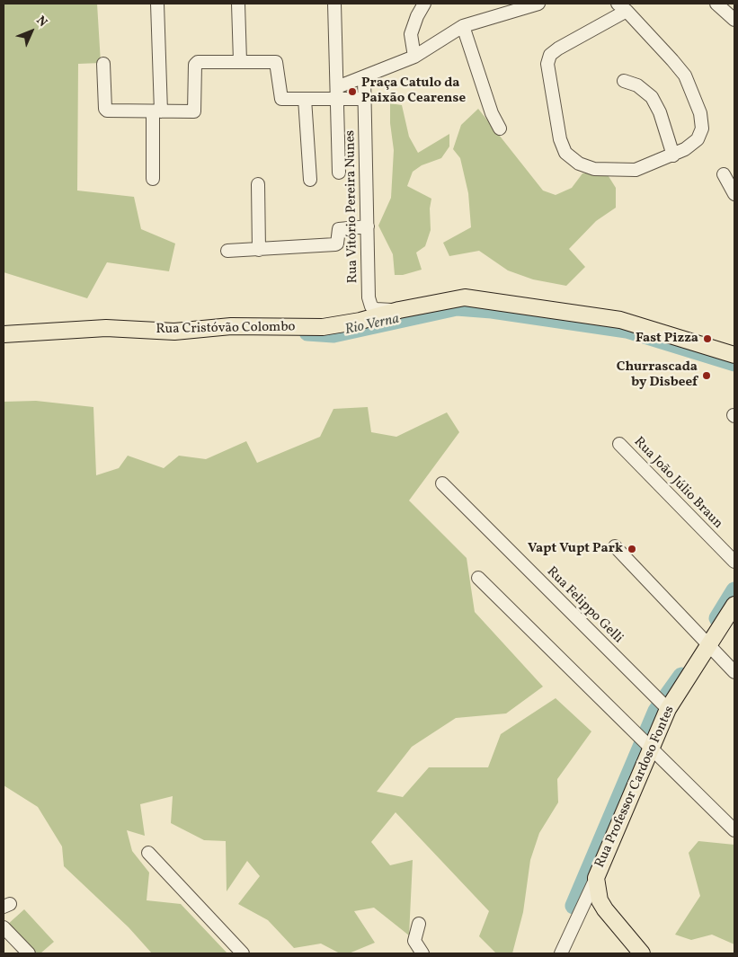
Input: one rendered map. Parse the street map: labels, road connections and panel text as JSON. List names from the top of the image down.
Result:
{
  "streets": {
    "main road": ["Rua Cristóvão Colombo", "Rua Professor Cardoso Fontes"],
    "street": ["Rua Vitório Pereira Nunes", "Rua João Júlio Braun", "Rua Felippo Gelli"]
  },
  "crossings": [
    ["Rua Vitório Pereira Nunes", "Rua Cristóvão Colombo"],
    ["Rua Felippo Gelli", "Rua Professor Cardoso Fontes"]
  ],
  "water": ["Rio Verna"],
  "places": [
    "Praça Catulo da Paixão Cearense",
    "Fast Pizza",
    "Churrascada by Disbeef",
    "Vapt Vupt Park"
  ],
  "north": "top right"
}
